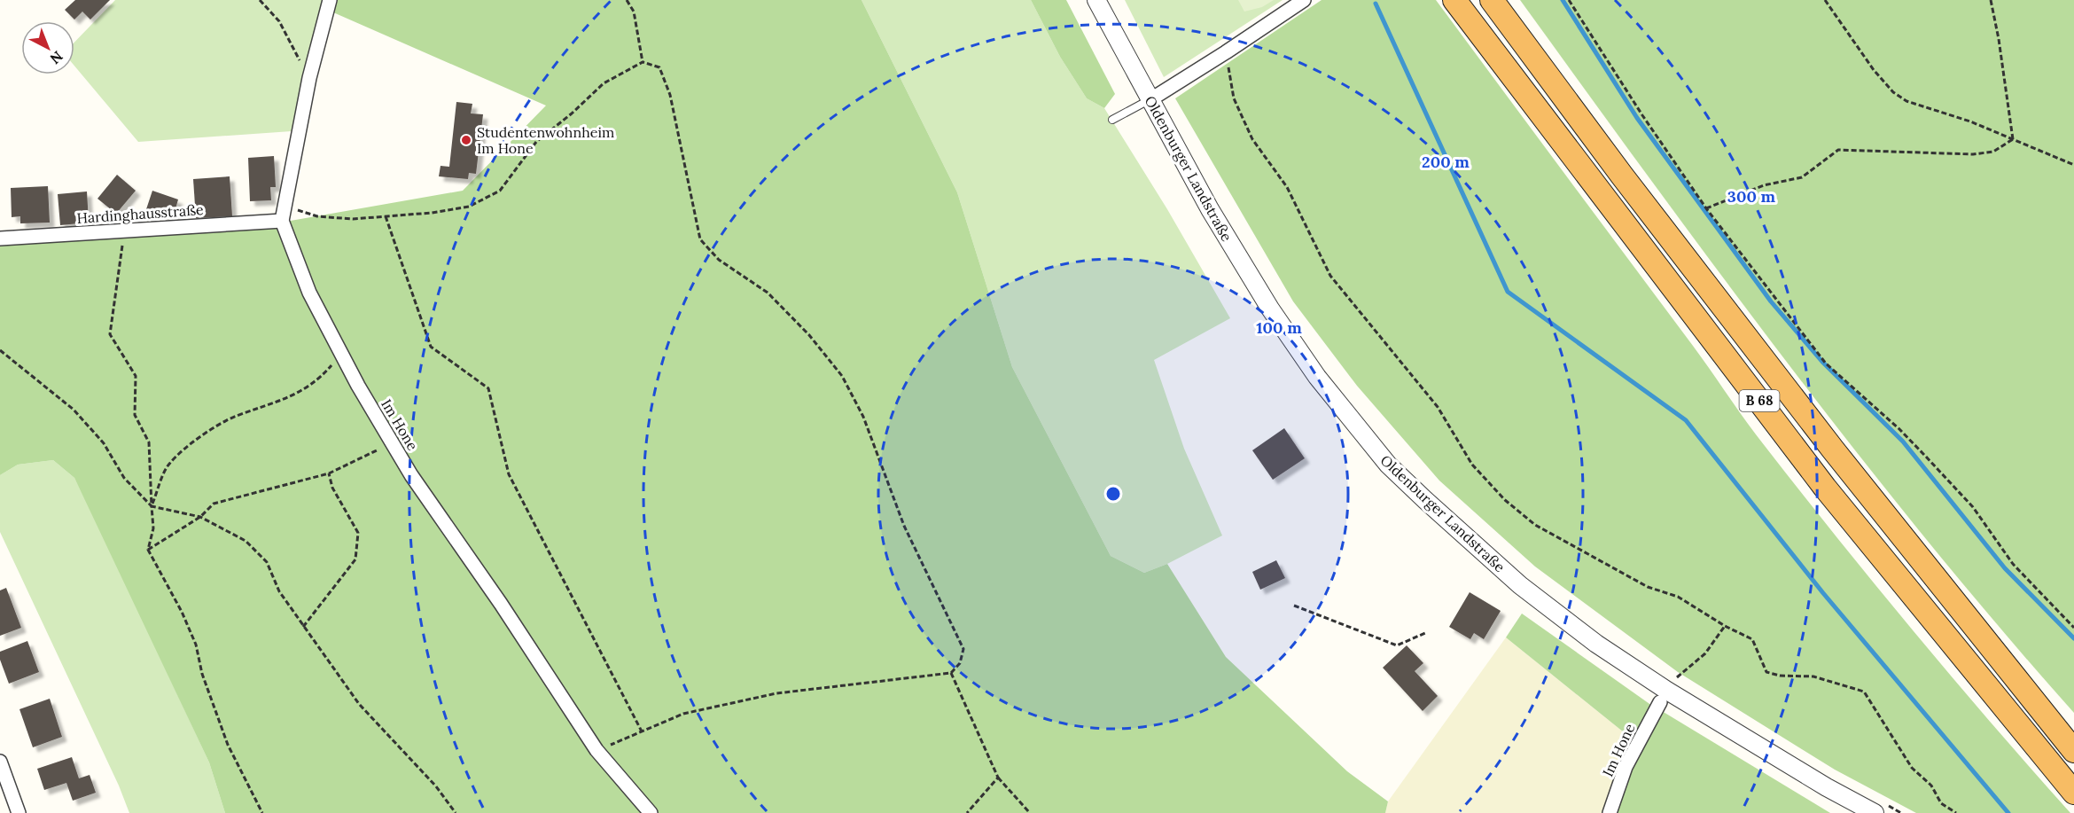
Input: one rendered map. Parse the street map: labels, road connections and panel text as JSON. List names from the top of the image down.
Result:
{
  "streets": {
    "highway": ["B 68"],
    "street": ["Oldenburger Landstraße", "Hardinghausstraße", "Im Hone"]
  },
  "crossings": [
    ["Hardinghausstraße", "Im Hone"]
  ],
  "places": ["Studentenwohnheim Im Hone"],
  "north": "bottom right",
  "rings": ["200 m", "300 m", "100 m"]
}
